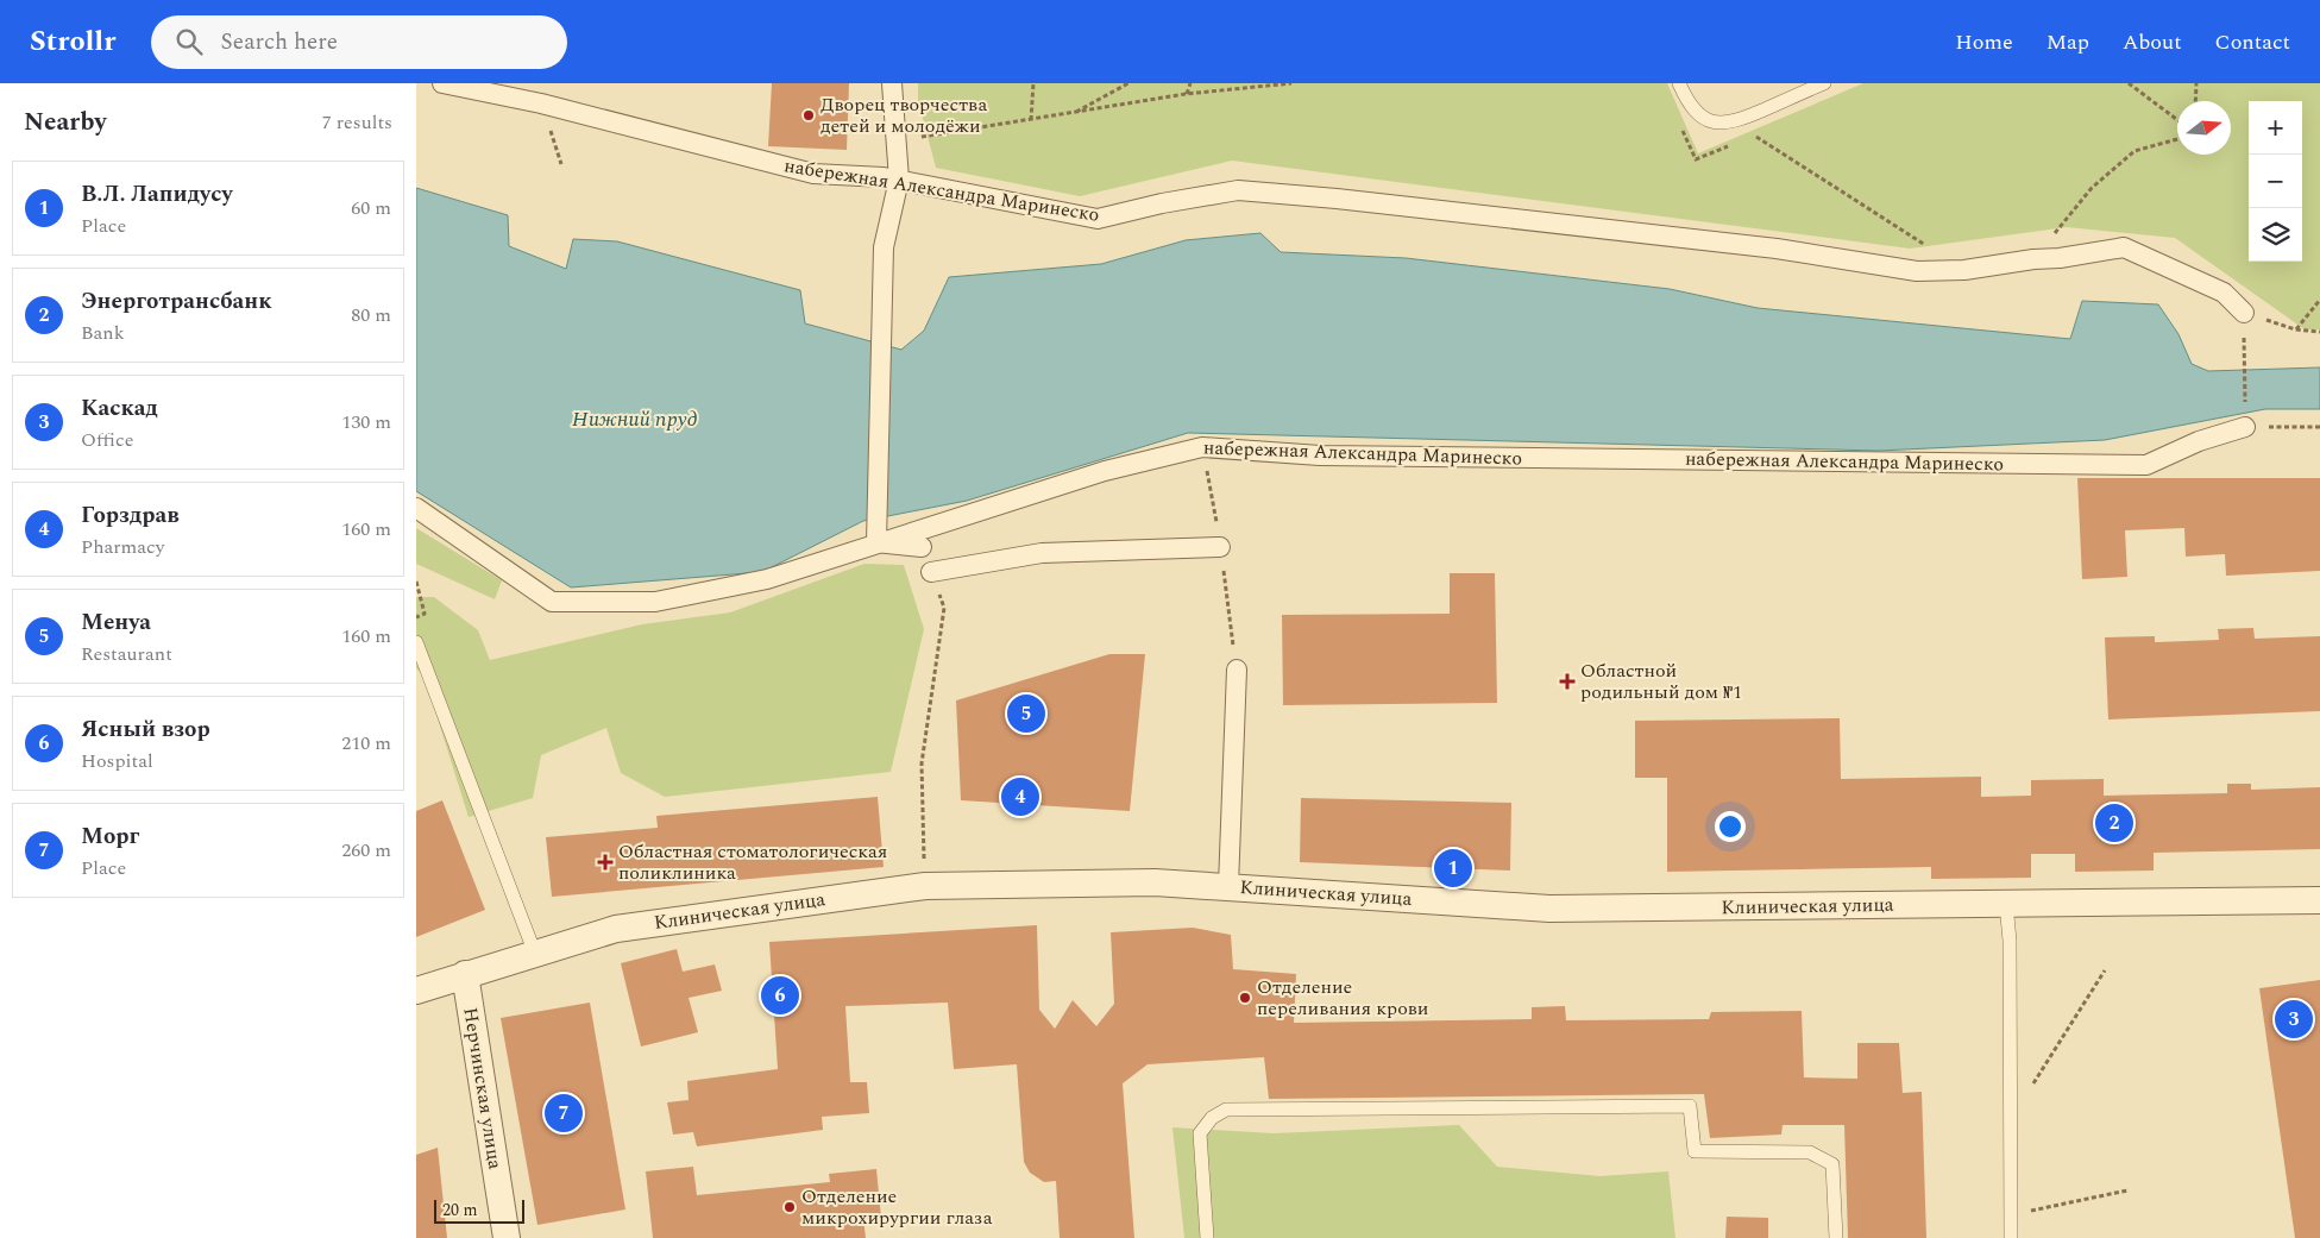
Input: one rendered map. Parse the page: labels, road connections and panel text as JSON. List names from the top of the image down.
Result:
{
  "streets": {
    "street": ["набережная Александра Маринеско", "Клиническая улица", "Нерчинская улица"]
  },
  "crossings": [
    ["Клиническая улица", "Нерчинская улица"]
  ],
  "water": ["Нижний пруд"],
  "places": {
    "other": ["Дворец творчества детей и молодёжи", "Отделение переливания крови", "Отделение микрохирургии глаза"],
    "health": ["Областной родильный дом №1", "Областная стоматологическая поликлиника"]
  },
  "scale_bar": "20 m",
  "north": "right",
  "page": {
    "header": "Strollr",
    "search": "Search here",
    "nav": [
      "Home",
      "Map",
      "About",
      "Contact"
    ],
    "heading": ["Nearby", "7 results"],
    "map_buttons": ["+", "−"],
    "list": [
      {
        "mark": "1",
        "name": "В.Л. Лапидусу",
        "note": "Place",
        "value": "60 m"
      },
      {
        "mark": "2",
        "name": "Энерготрансбанк",
        "note": "Bank",
        "value": "80 m"
      },
      {
        "mark": "3",
        "name": "Каскад",
        "note": "Office",
        "value": "130 m"
      },
      {
        "mark": "4",
        "name": "Горздрав",
        "note": "Pharmacy",
        "value": "160 m"
      },
      {
        "mark": "5",
        "name": "Менуа",
        "note": "Restaurant",
        "value": "160 m"
      },
      {
        "mark": "6",
        "name": "Ясный взор",
        "note": "Hospital",
        "value": "210 m"
      },
      {
        "mark": "7",
        "name": "Морг",
        "note": "Place",
        "value": "260 m"
      }
    ],
    "pins": [
      "5",
      "4",
      "2",
      "1",
      "6",
      "3",
      "7"
    ],
    "scale": "20 m"
  }
}
